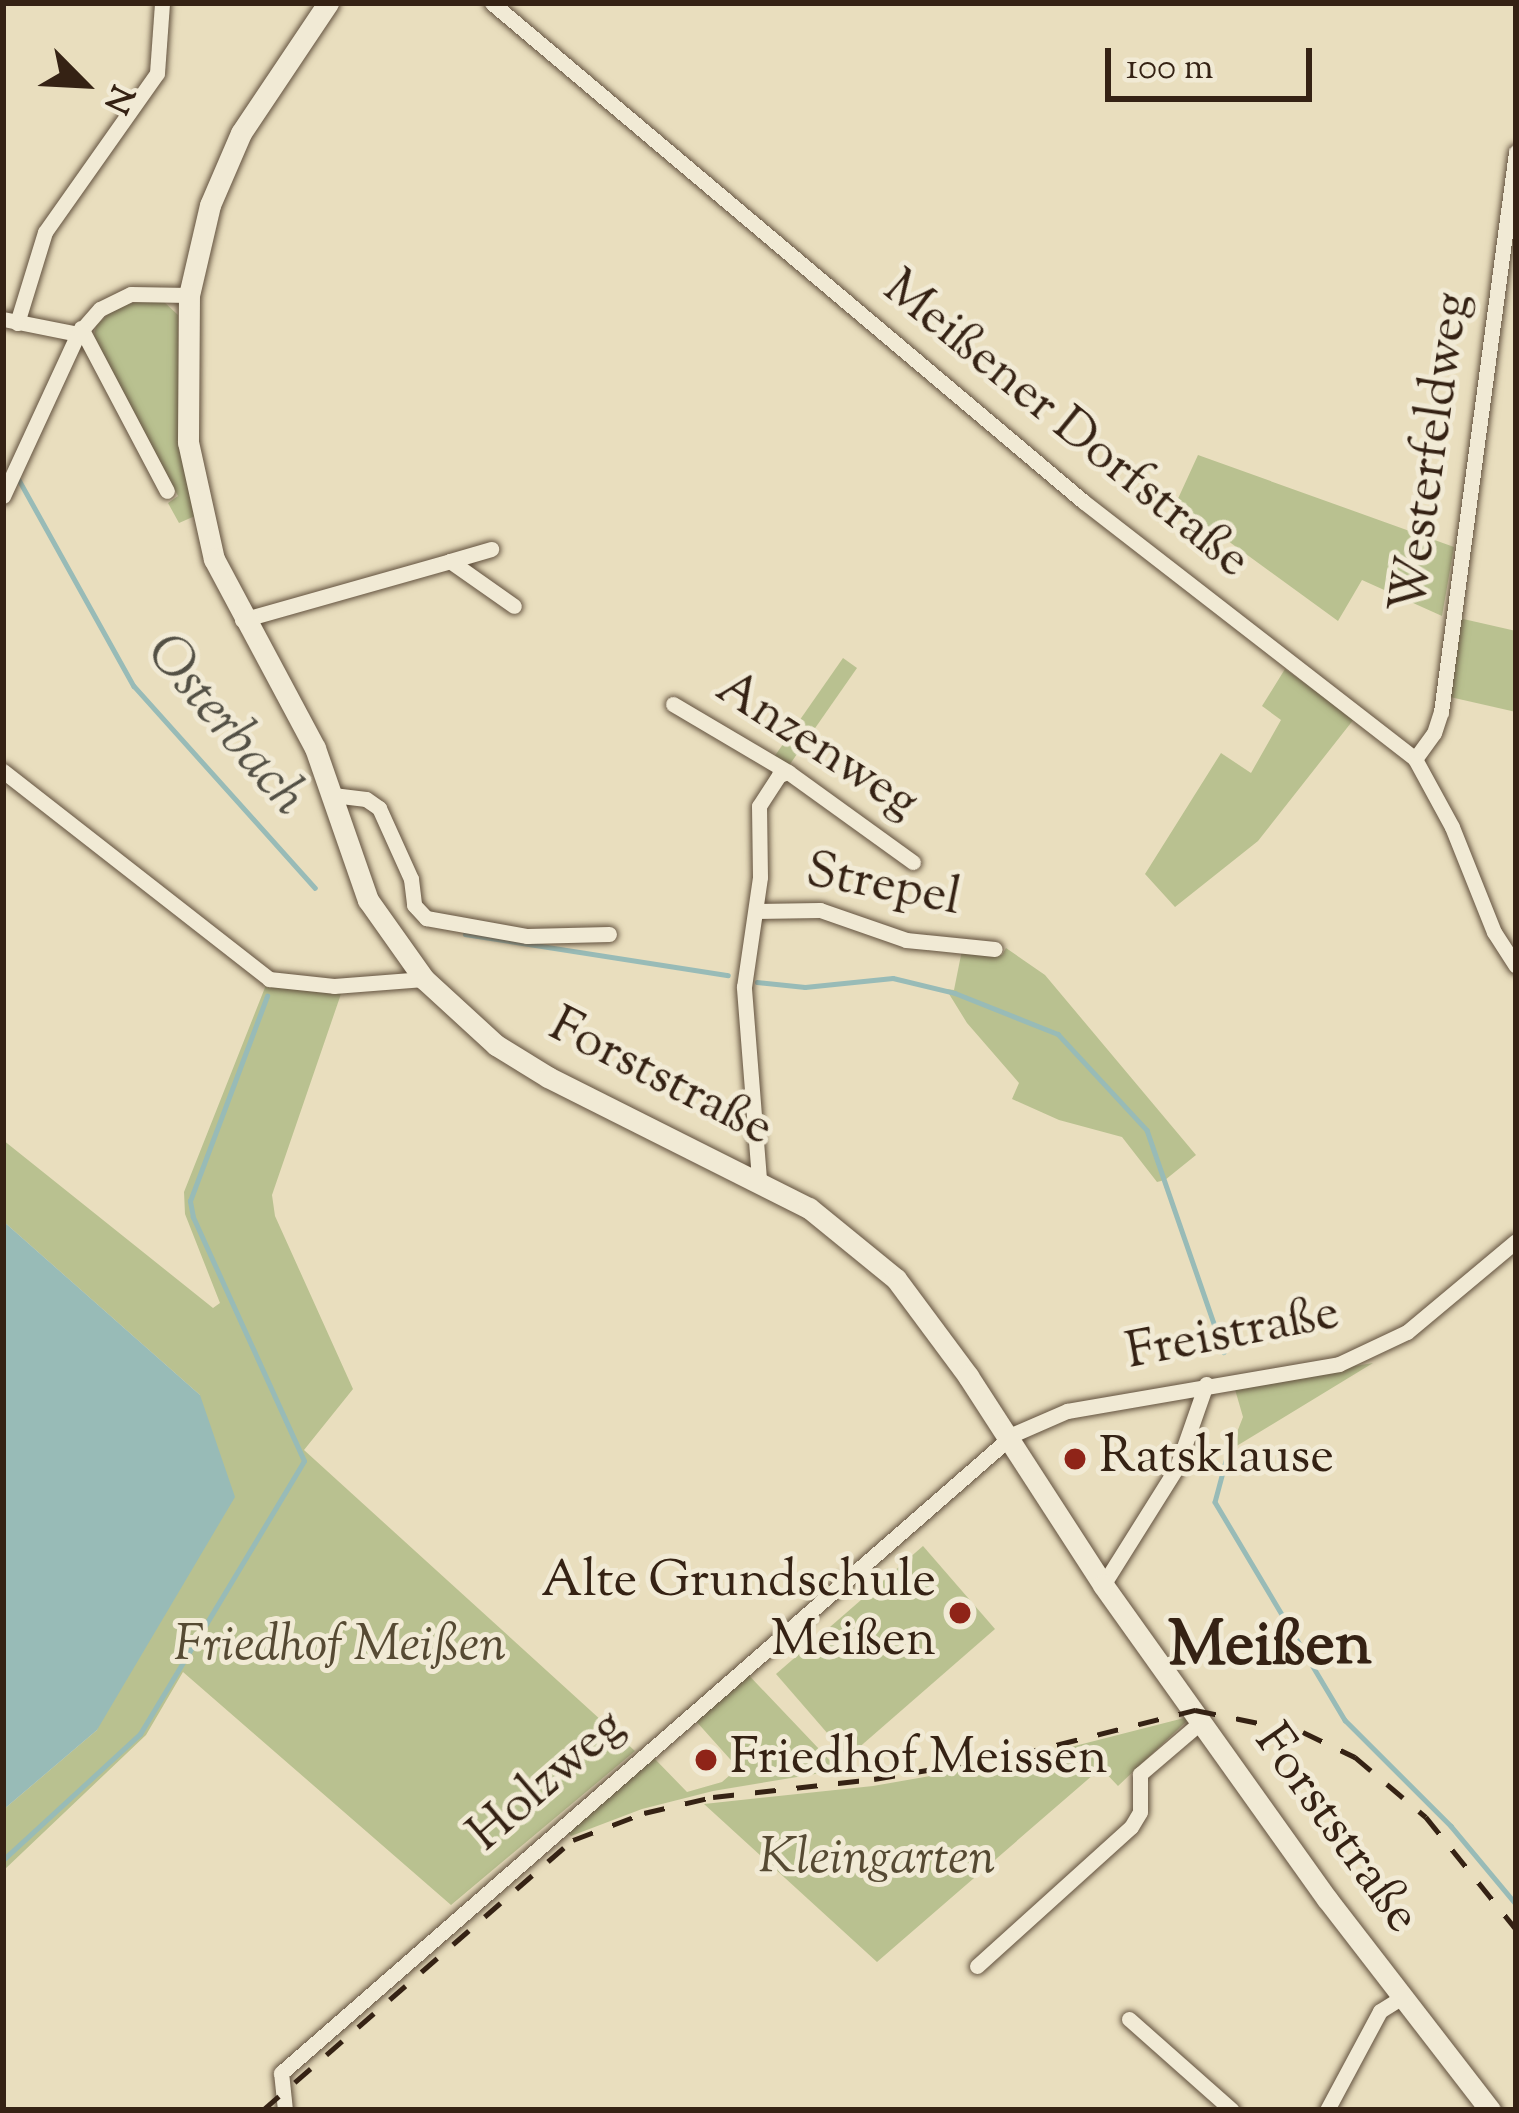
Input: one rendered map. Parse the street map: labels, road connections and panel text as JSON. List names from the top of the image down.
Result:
{
  "streets": {
    "street": [
      "Meißener Dorfstraße",
      "Westerfeldweg",
      "Anzenweg",
      "Strepel",
      "Forststraße",
      "Freistraße",
      "Holzweg"
    ]
  },
  "crossings": [
    ["Meißener Dorfstraße", "Westerfeldweg"],
    ["Forststraße", "Freistraße"],
    ["Forststraße", "Holzweg"],
    ["Freistraße", "Holzweg"]
  ],
  "districts": ["Meißen"],
  "water": ["Osterbach"],
  "parks": ["Friedhof Meißen", "Kleingarten"],
  "places": ["Ratsklause", "Alte Grundschule Meißen", "Friedhof Meissen"],
  "scale_bar": "100 m",
  "north": "bottom right"
}
